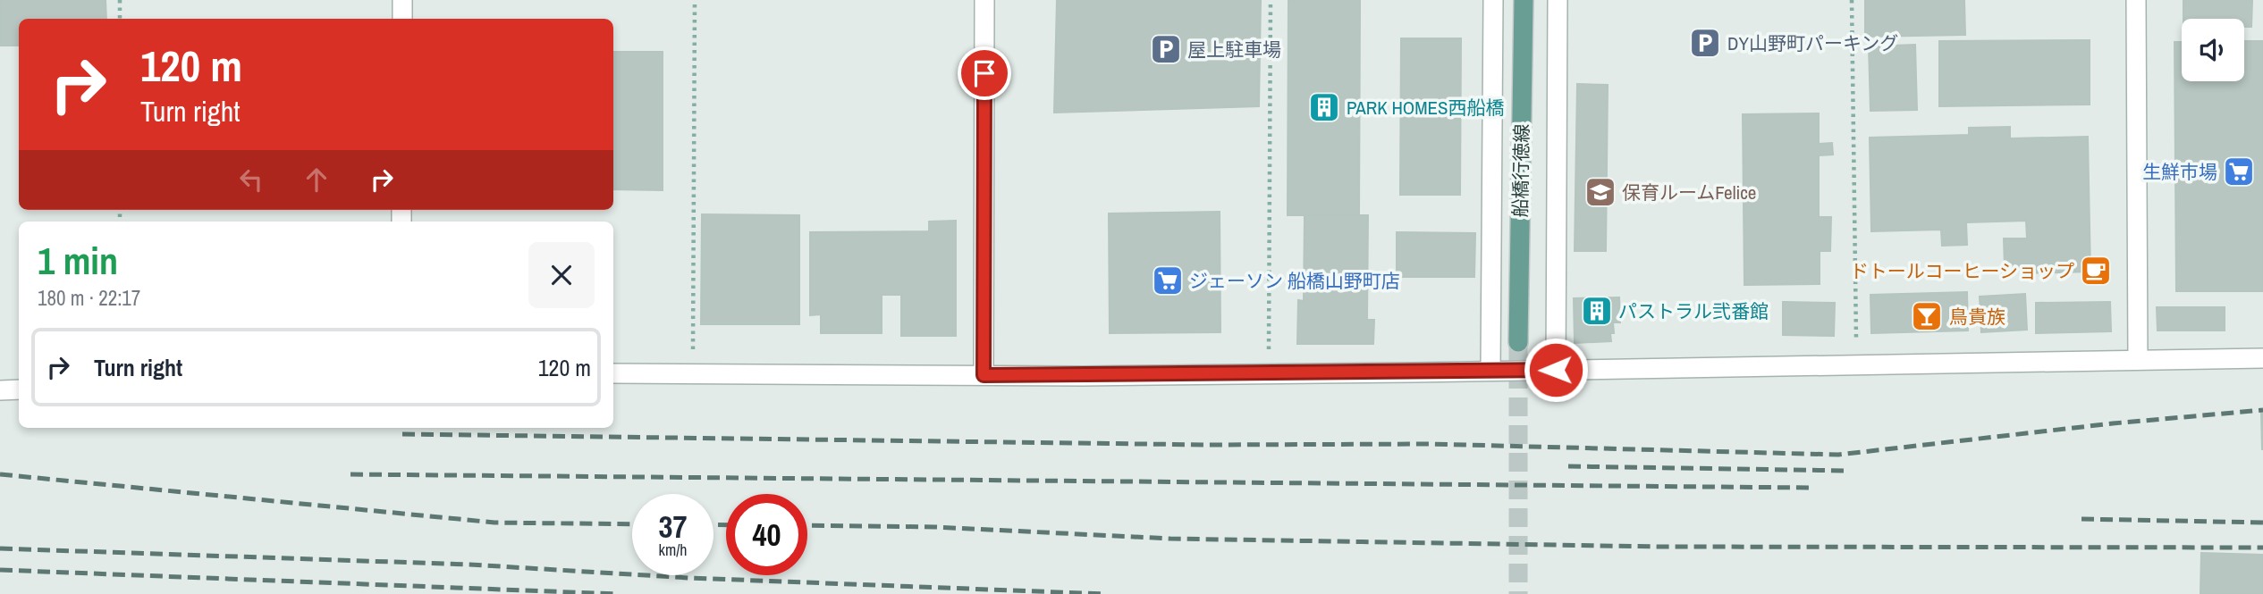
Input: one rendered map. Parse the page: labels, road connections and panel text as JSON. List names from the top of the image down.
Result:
{
  "streets": {
    "main road": ["船橋行徳線"]
  },
  "places": {
    "parking": ["DY山野町パーキング", "屋上駐車場"],
    "building": ["PARK HOMES西船橋", "パストラル弐番館"],
    "supermarket": ["生鮮市場", "ジェーソン 船橋山野町店"],
    "school or university": ["保育ルームFelice"],
    "cafe": ["ドトールコーヒーショップ"],
    "bar": ["鳥貴族"]
  },
  "page": {
    "turn": ["120 m", "Turn right"],
    "heading": ["1 min", "180 m · 22:17"],
    "list": [
      {
        "name": "Turn right",
        "value": "120 m"
      }
    ],
    "speed": "37 km/h",
    "limit": "40"
  }
}
